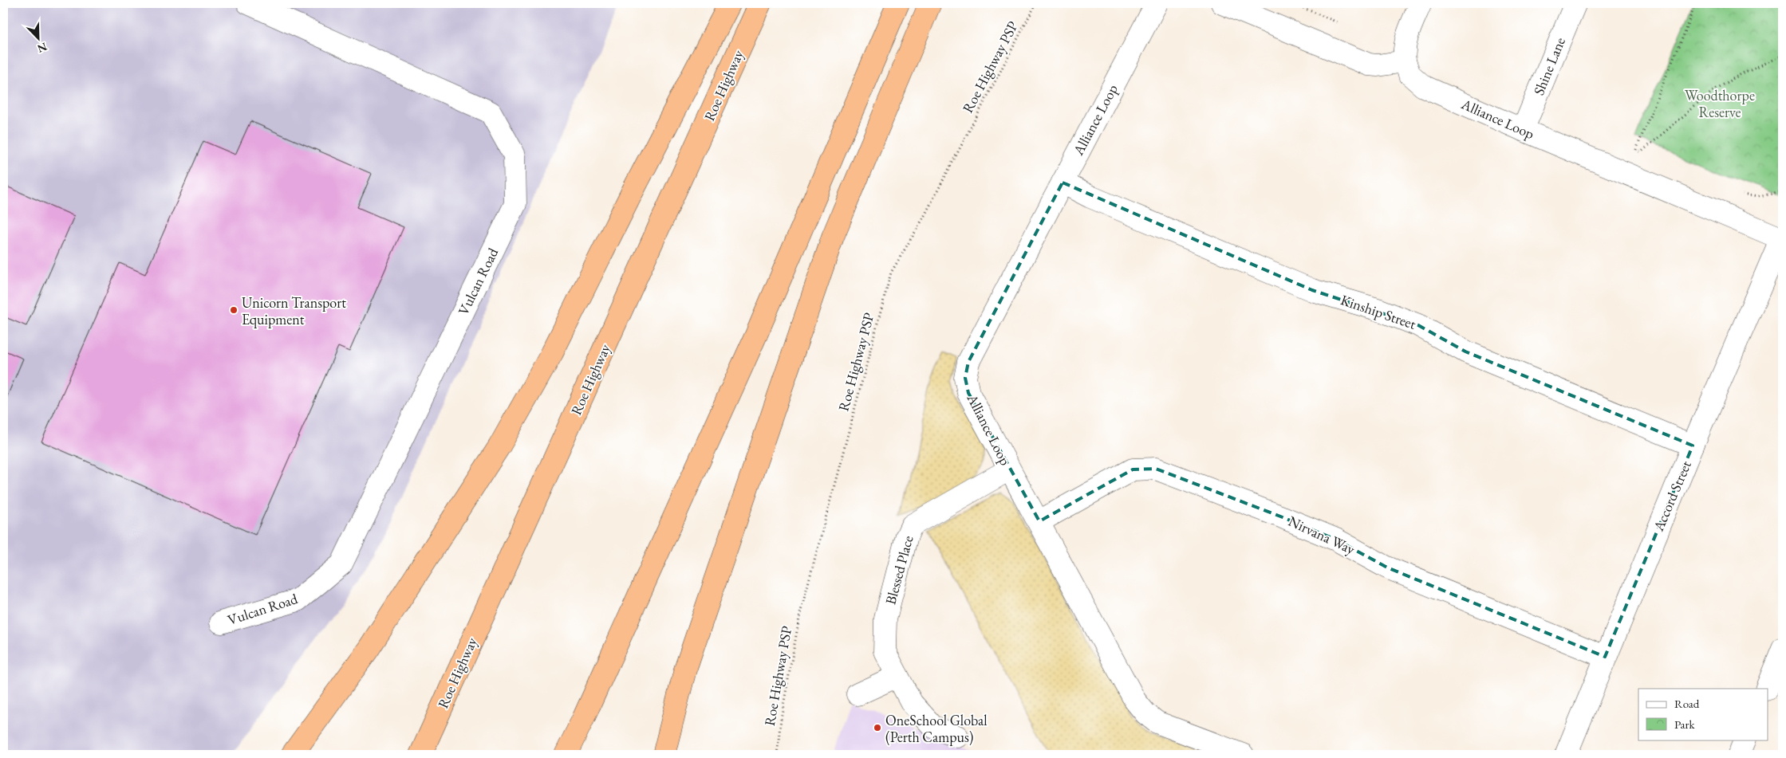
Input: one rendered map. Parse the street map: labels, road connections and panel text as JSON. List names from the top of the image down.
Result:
{
  "streets": {
    "highway": ["Roe Highway"],
    "street": [
      "Shine Lane",
      "Alliance Loop",
      "Vulcan Road",
      "Kinship Street",
      "Accord Street",
      "Nirvana Way",
      "Blessed Place"
    ],
    "path": ["Roe Highway PSP"]
  },
  "crossings": [
    ["Shine Lane", "Alliance Loop"],
    ["Alliance Loop", "Kinship Street"],
    ["Alliance Loop", "Accord Street"],
    ["Alliance Loop", "Nirvana Way"],
    ["Alliance Loop", "Blessed Place"],
    ["Kinship Street", "Accord Street"],
    ["Accord Street", "Nirvana Way"]
  ],
  "parks": ["Woodthorpe Reserve"],
  "places": ["Unicorn Transport Equipment", "OneSchool Global (Perth Campus)"],
  "legend": ["Road", "Park"],
  "north": "bottom right"
}
